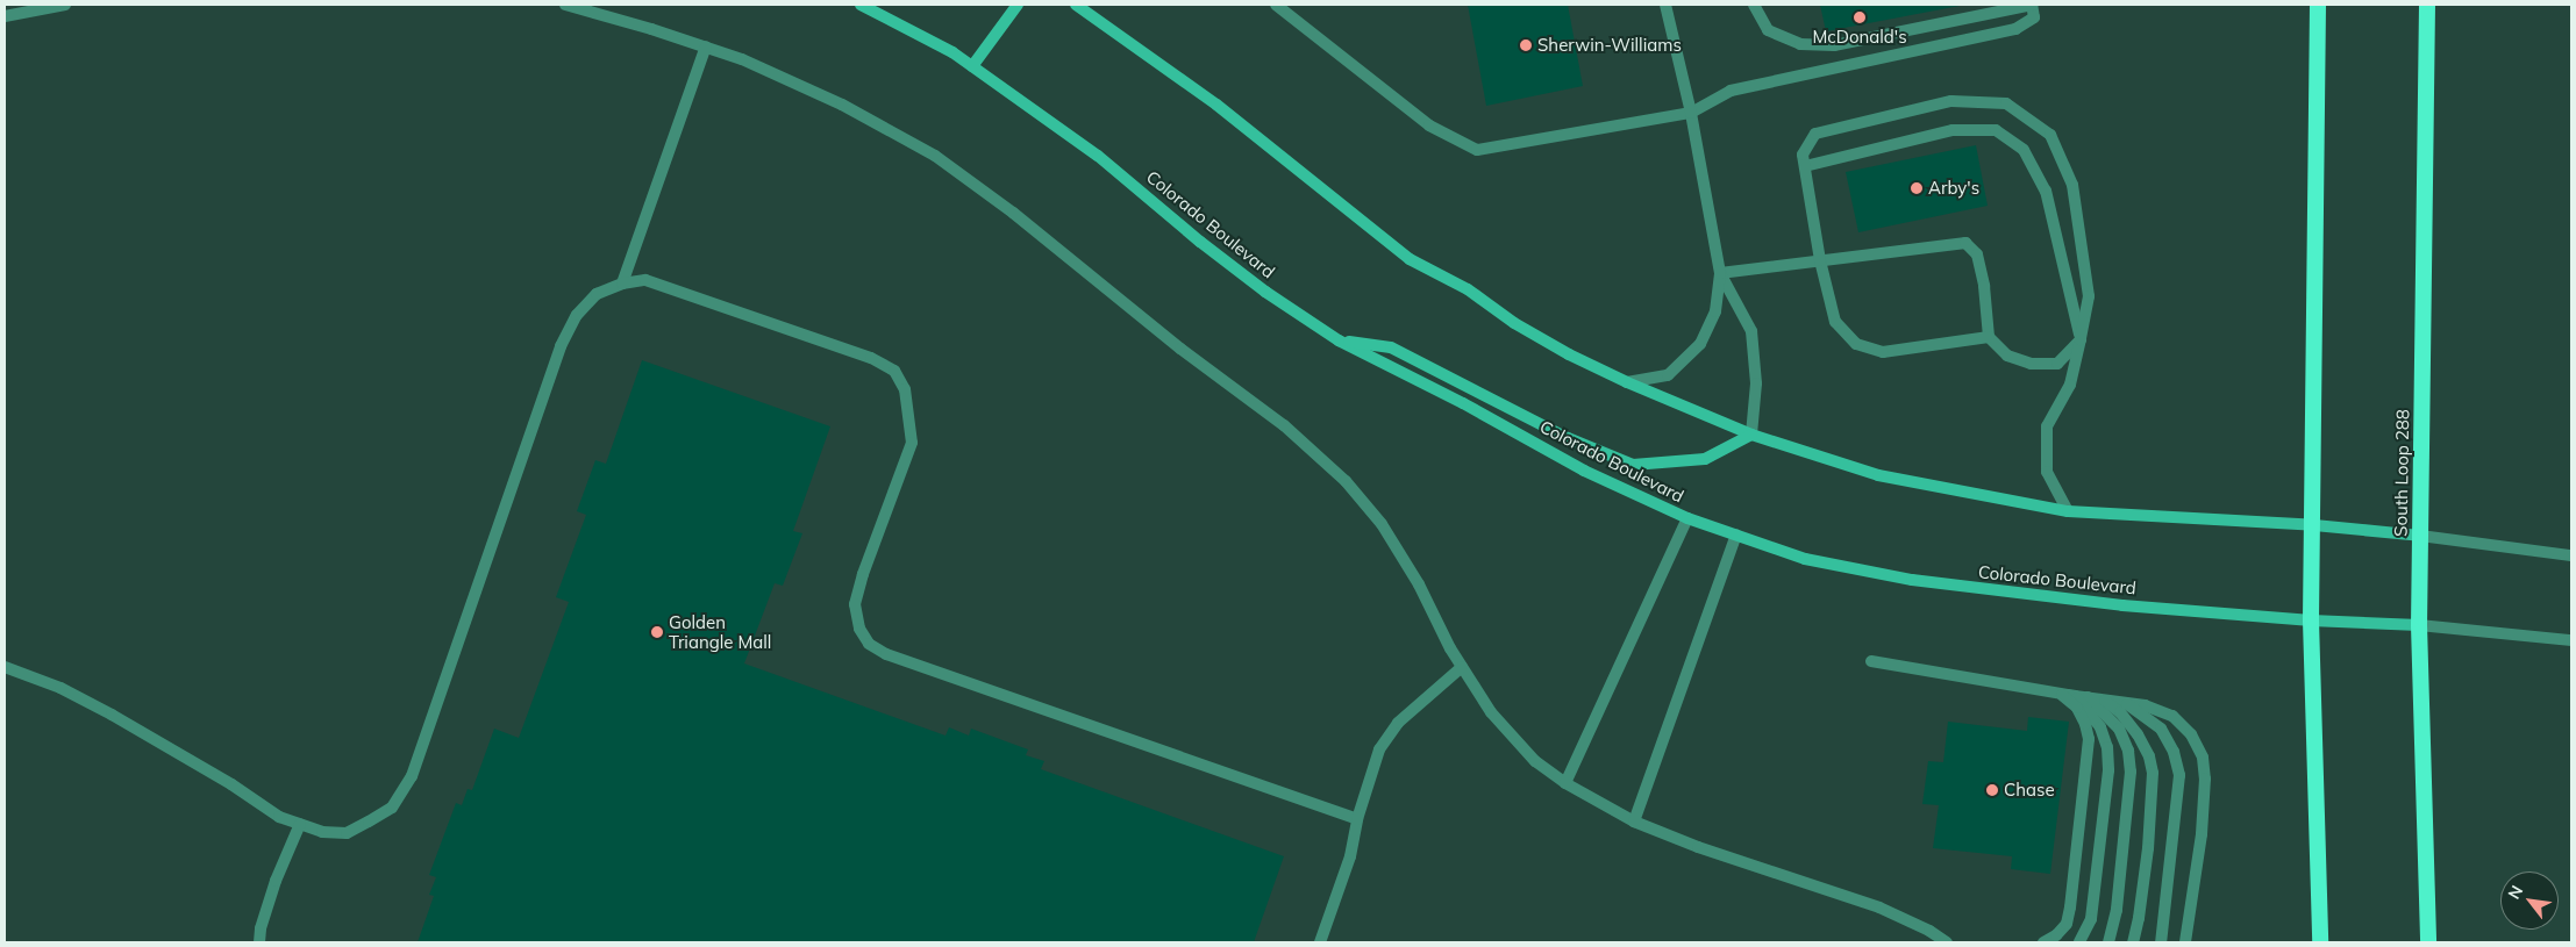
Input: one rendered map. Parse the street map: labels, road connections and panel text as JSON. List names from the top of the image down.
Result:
{
  "streets": {
    "highway": ["South Loop 288"],
    "main road": ["Colorado Boulevard"]
  },
  "crossings": [
    ["Colorado Boulevard", "South Loop 288"]
  ],
  "places": [
    "McDonald's",
    "Sherwin-Williams",
    "Arby's",
    "Golden Triangle Mall",
    "Chase"
  ],
  "north": "top left"
}
